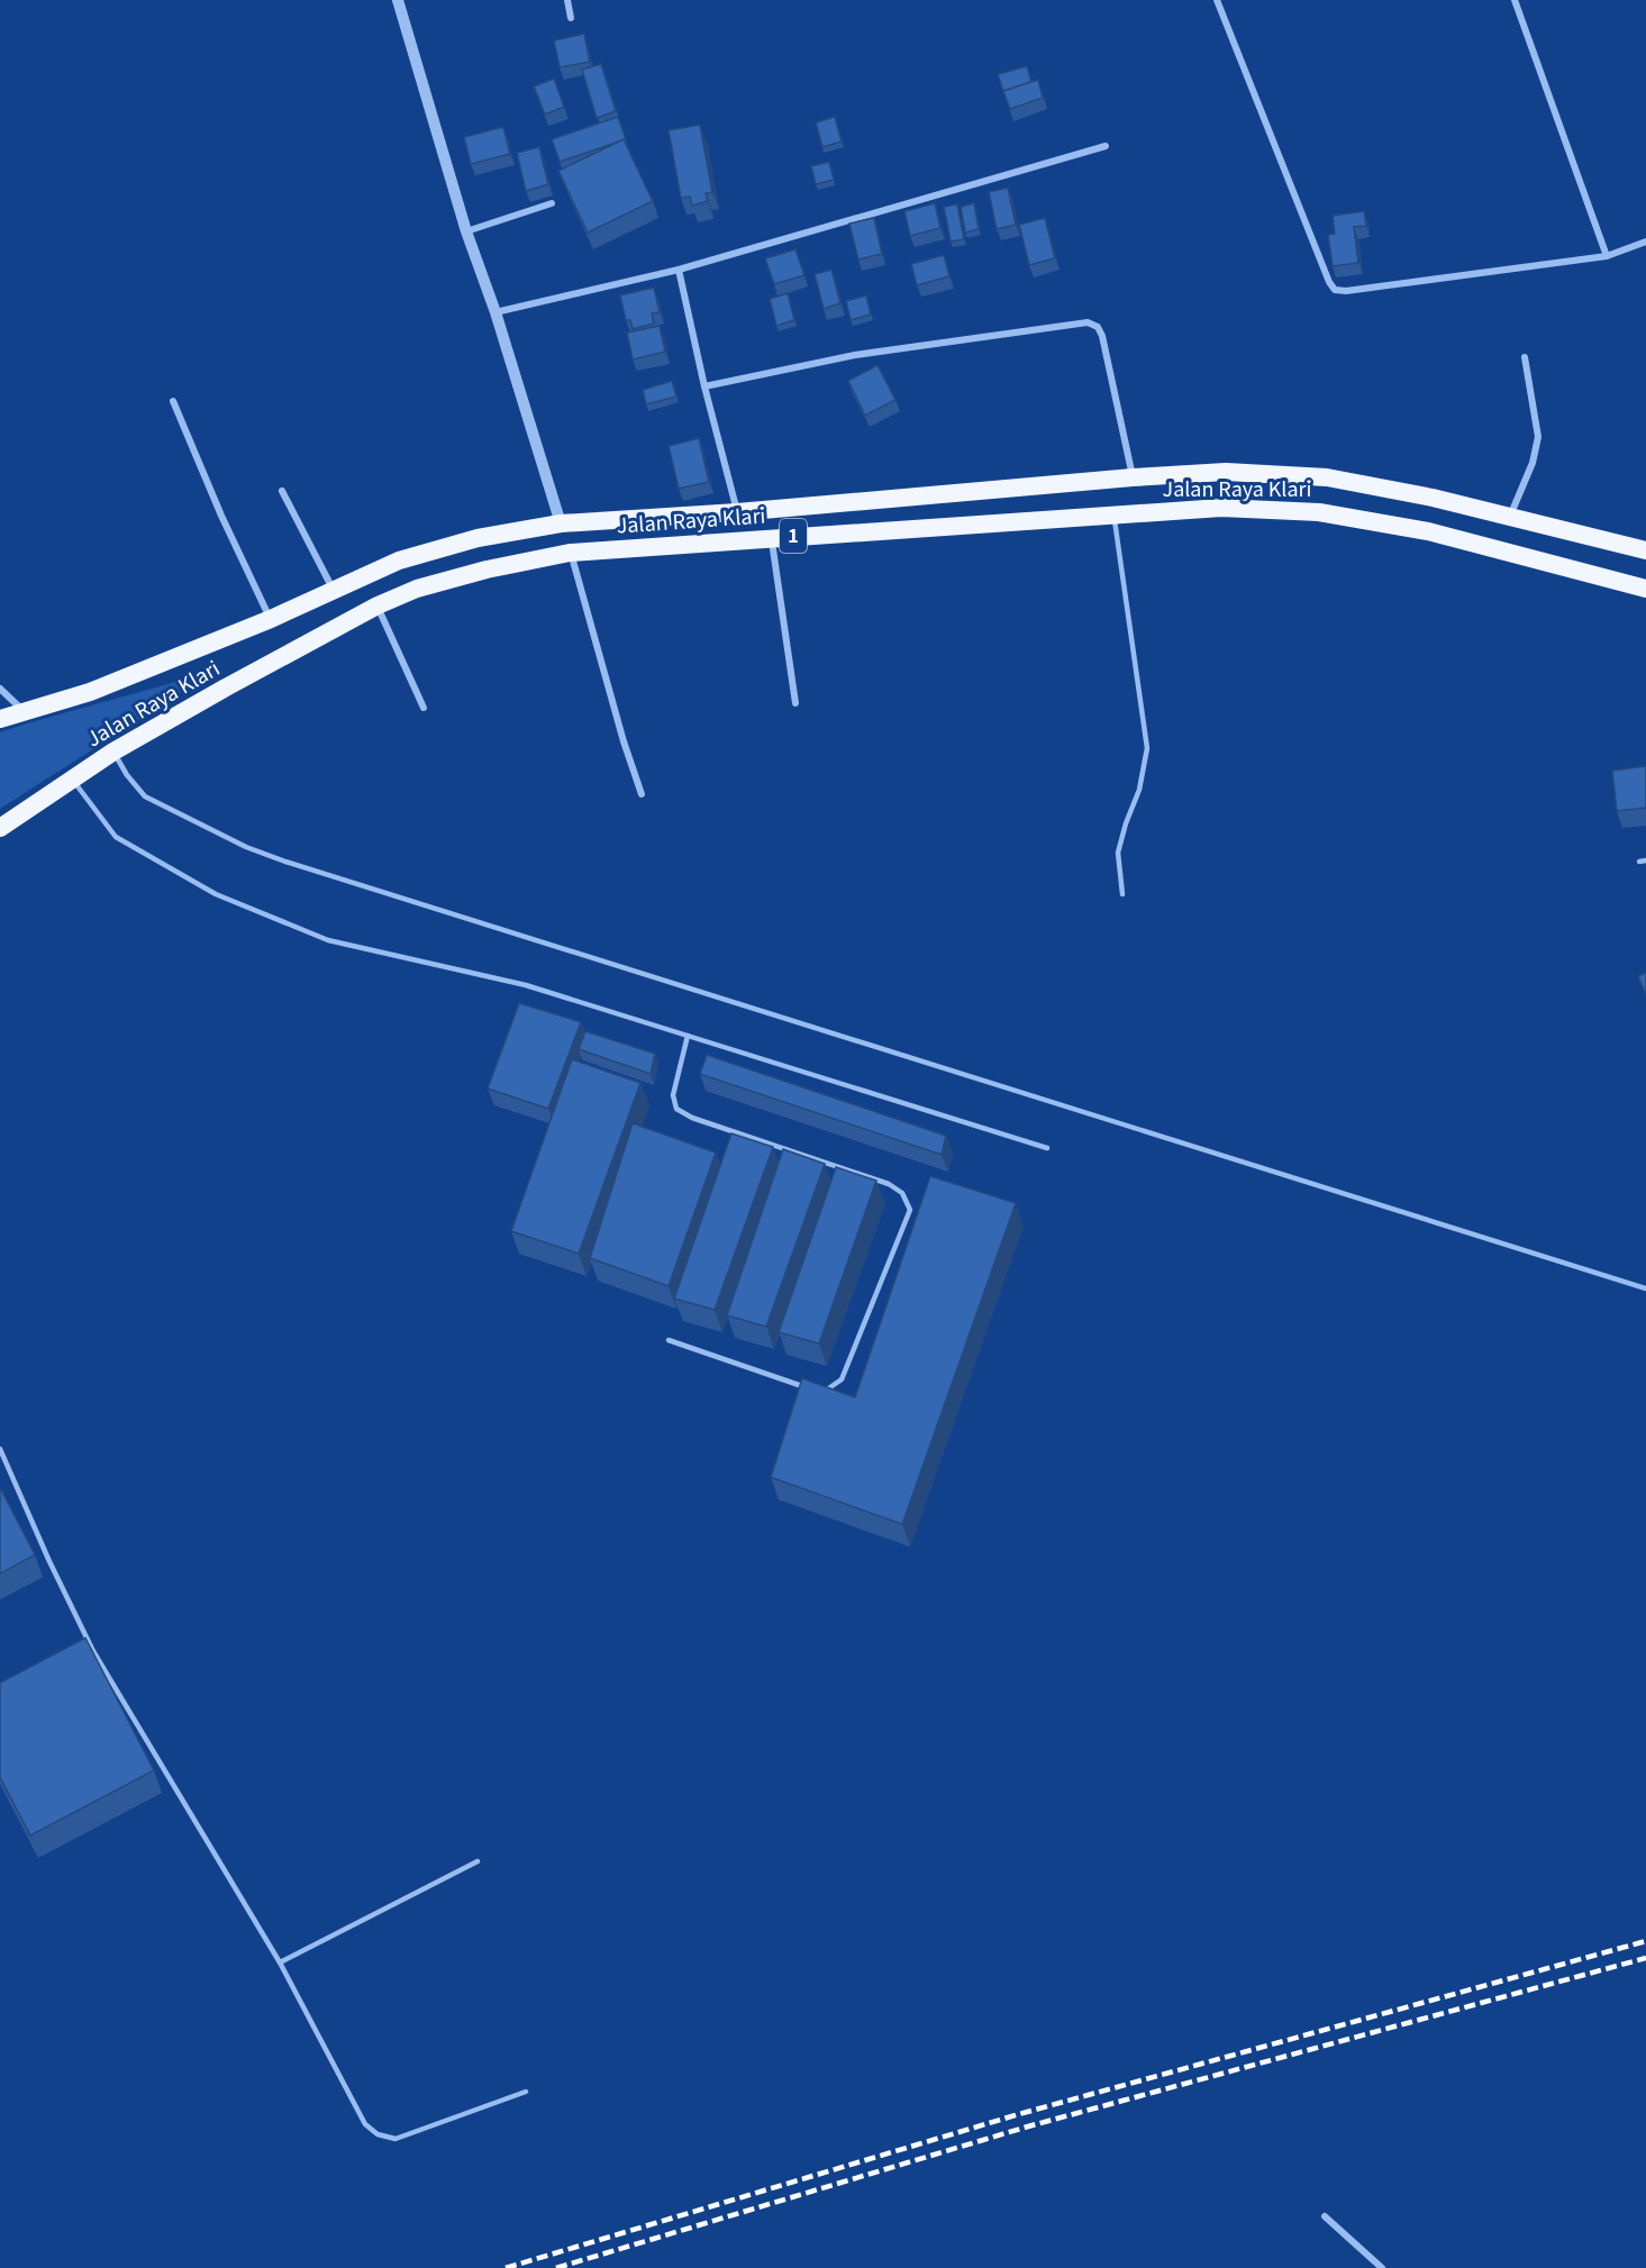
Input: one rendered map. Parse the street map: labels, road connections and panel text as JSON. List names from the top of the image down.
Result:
{
  "streets": {
    "highway": ["Jalan Raya Klari", "1"]
  }
}
